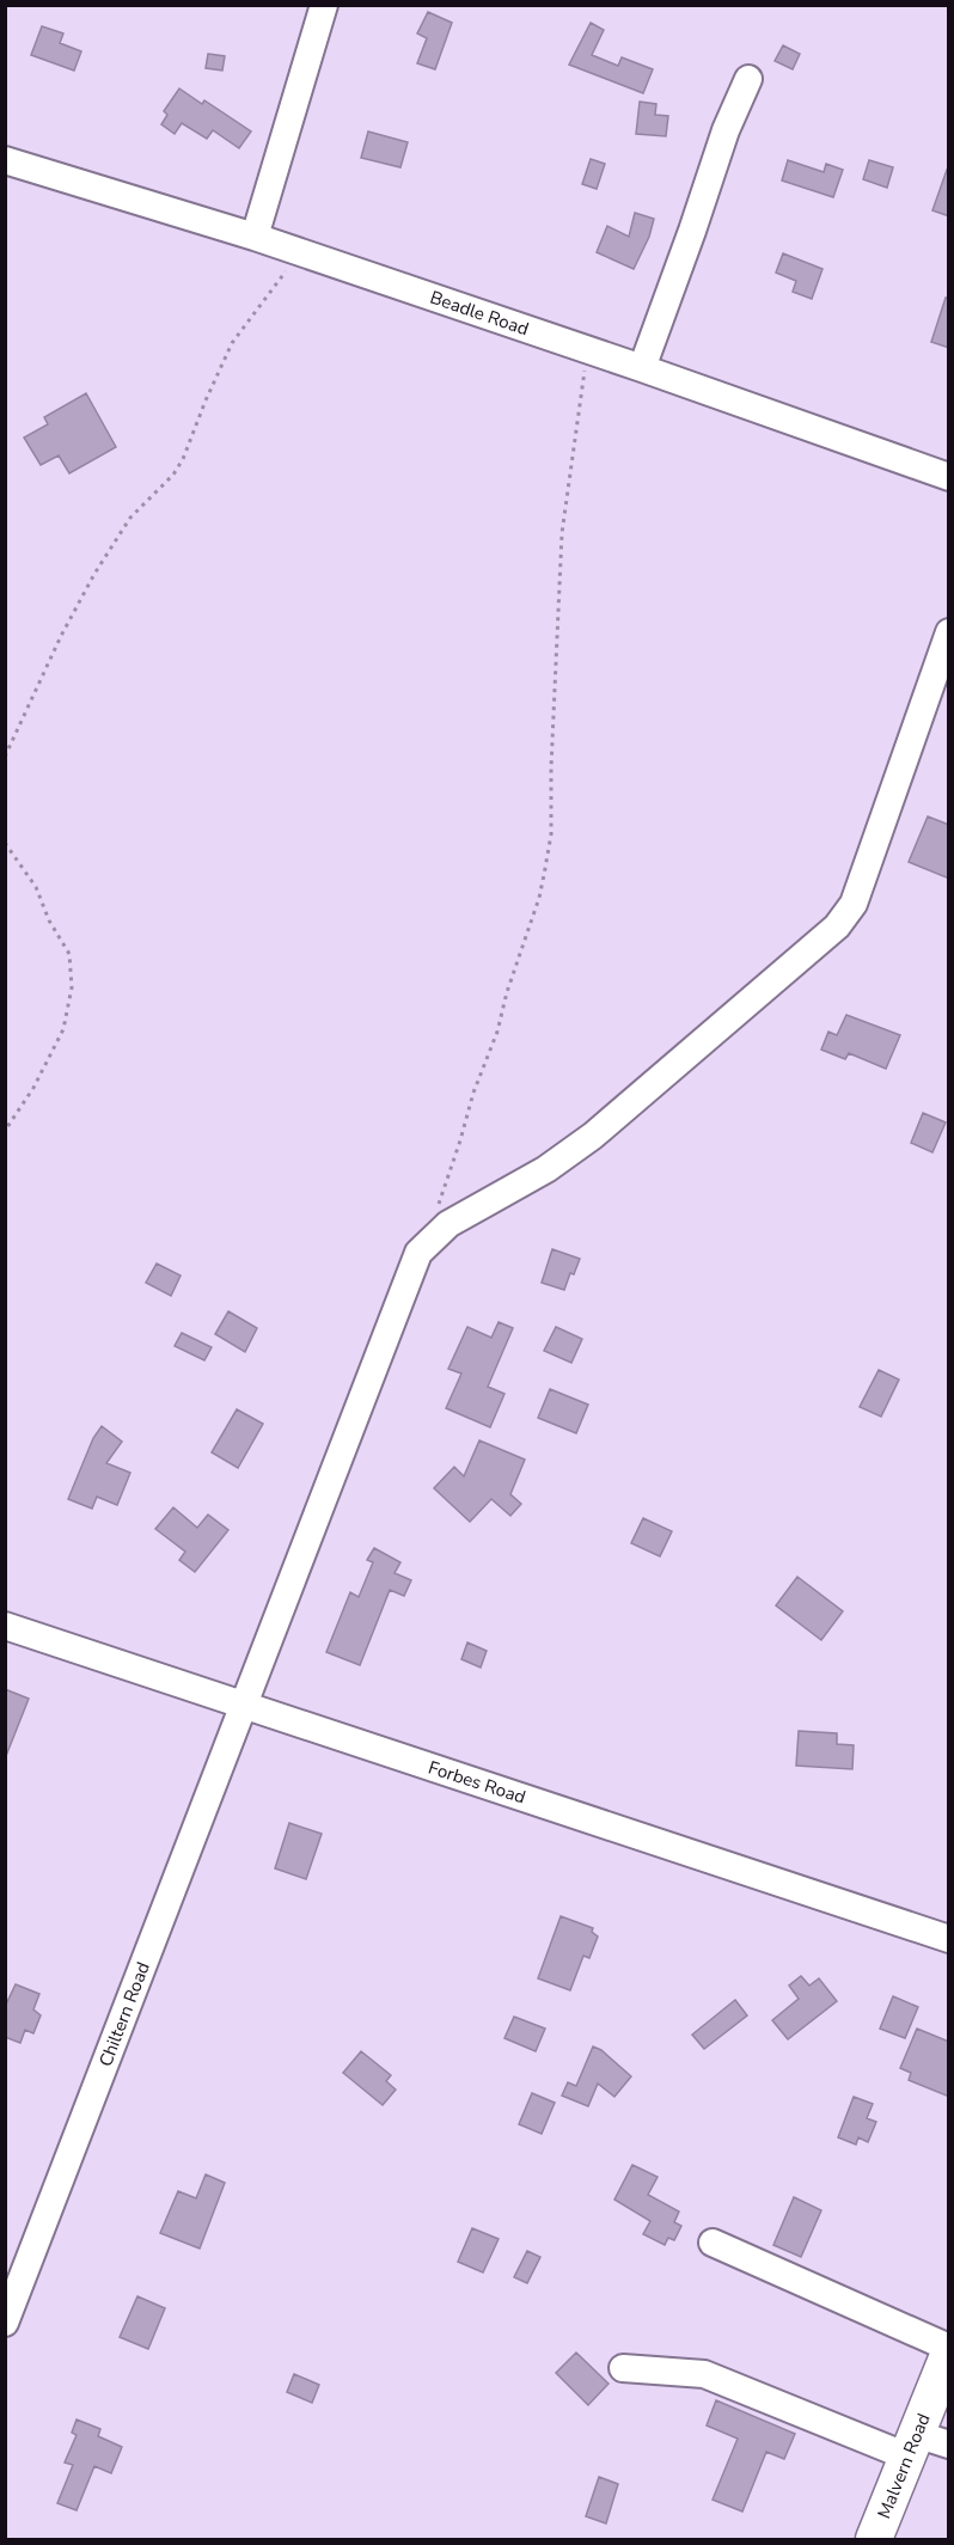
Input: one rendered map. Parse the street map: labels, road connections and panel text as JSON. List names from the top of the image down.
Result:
{
  "streets": {
    "main road": ["Malvern Road"],
    "street": ["Beadle Road", "Forbes Road", "Chiltern Road"]
  },
  "crossings": [
    ["Forbes Road", "Chiltern Road"]
  ]
}
